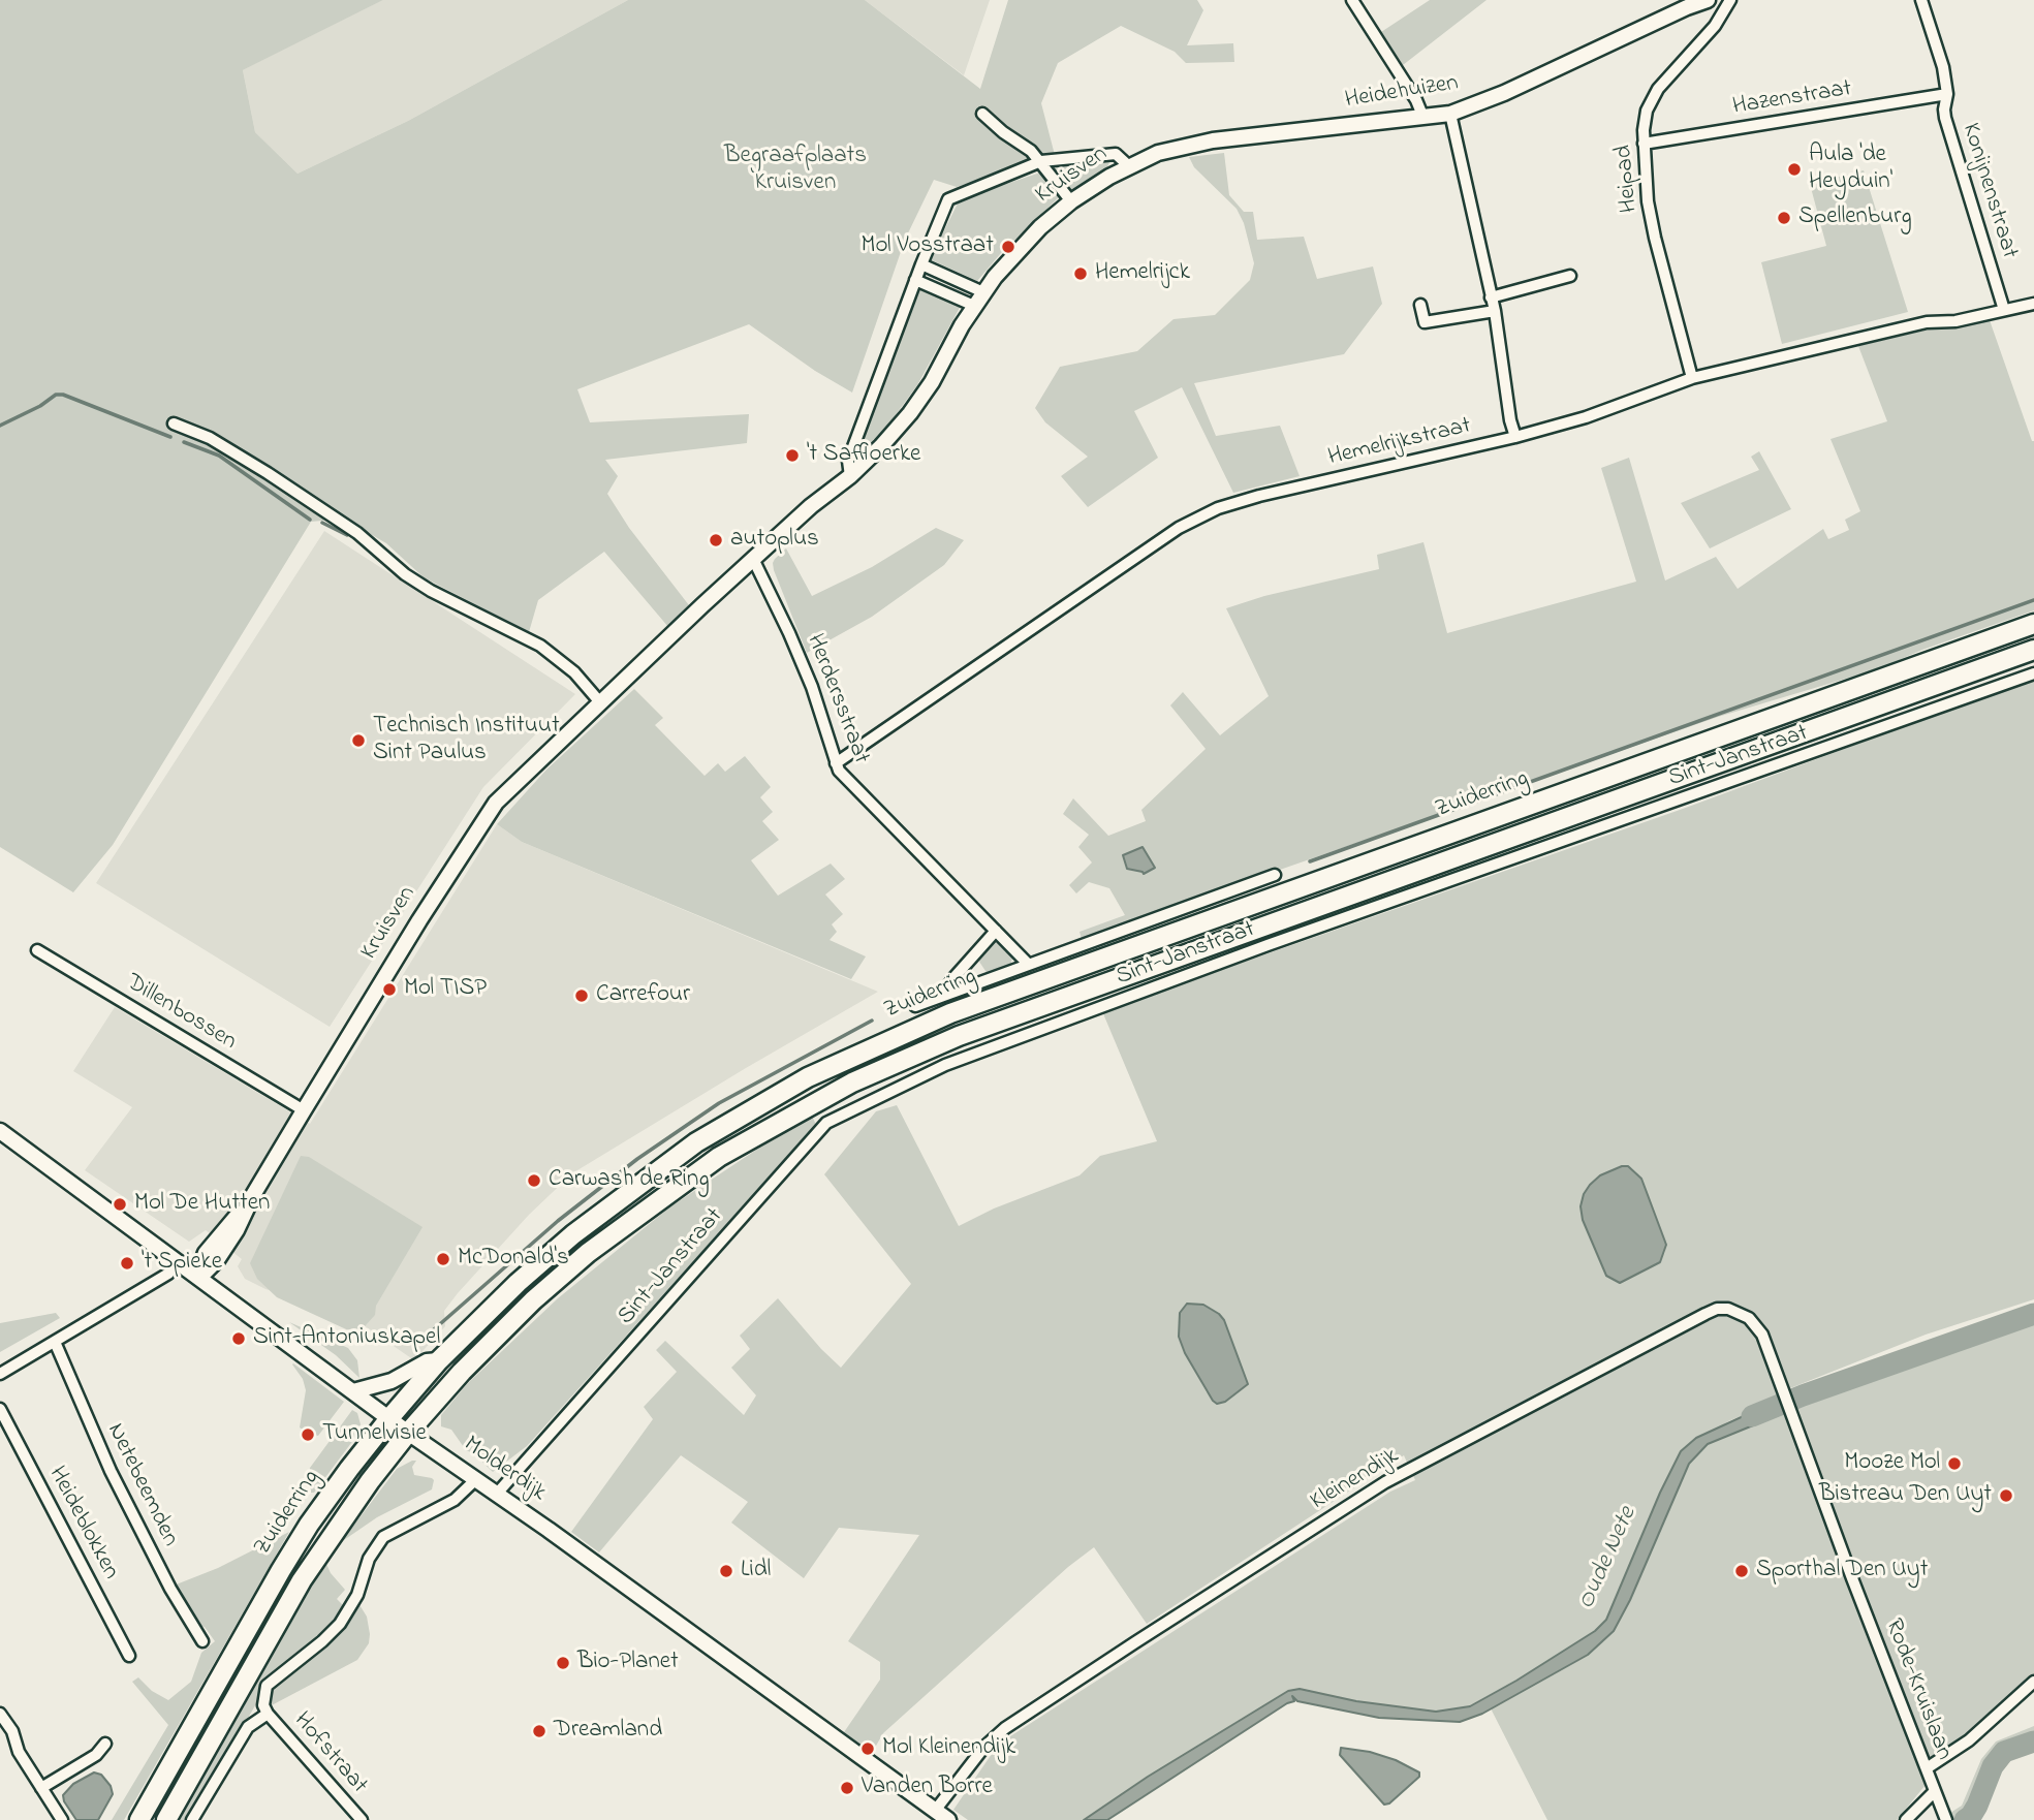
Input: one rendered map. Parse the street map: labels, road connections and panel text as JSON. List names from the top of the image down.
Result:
{
  "streets": {
    "highway": ["Zuiderring"],
    "street": [
      "Heidehuizen",
      "Hazenstraat",
      "Kruisven",
      "Heipad",
      "Konijnenstraat",
      "Hemelrijkstraat",
      "Herdersstraat",
      "Sint-Janstraat",
      "Dillenbossen",
      "Molderdijk",
      "Kleinendijk",
      "Netebeemden",
      "Heideblokken",
      "Rode-Kruislaan",
      "Hofstraat"
    ]
  },
  "crossings": [
    ["Heidehuizen", "Kruisven"],
    ["Hazenstraat", "Heipad"],
    ["Hazenstraat", "Konijnenstraat"],
    ["Kruisven", "Herdersstraat"],
    ["Kruisven", "Dillenbossen"],
    ["Kruisven", "Molderdijk"],
    ["Heipad", "Hemelrijkstraat"],
    ["Konijnenstraat", "Hemelrijkstraat"],
    ["Hemelrijkstraat", "Herdersstraat"],
    ["Sint-Janstraat", "Molderdijk"],
    ["Zuiderring", "Molderdijk"],
    ["Molderdijk", "Kleinendijk"],
    ["Kleinendijk", "Rode-Kruislaan"]
  ],
  "water": ["Oude Nete"],
  "parks": ["Begraafplaats Kruisven"],
  "places": [
    "Aula 'de Heyduin'",
    "Spellenburg",
    "Mol Vosstraat",
    "Hemelrijck",
    "'t Saffloerke",
    "autoplus",
    "Technisch Instituut Sint Paulus",
    "Mol TISP",
    "Carrefour",
    "Carwash de Ring",
    "Mol De Hutten",
    "McDonald's",
    "'t Spieke",
    "Sint-Antoniuskapel",
    "Tunnelvisie",
    "Mooze Mol",
    "Bistreau Den Uyt",
    "Lidl",
    "Sporthal Den Uyt",
    "Bio-Planet",
    "Dreamland",
    "Mol Kleinendijk",
    "Vanden Borre"
  ]
}
